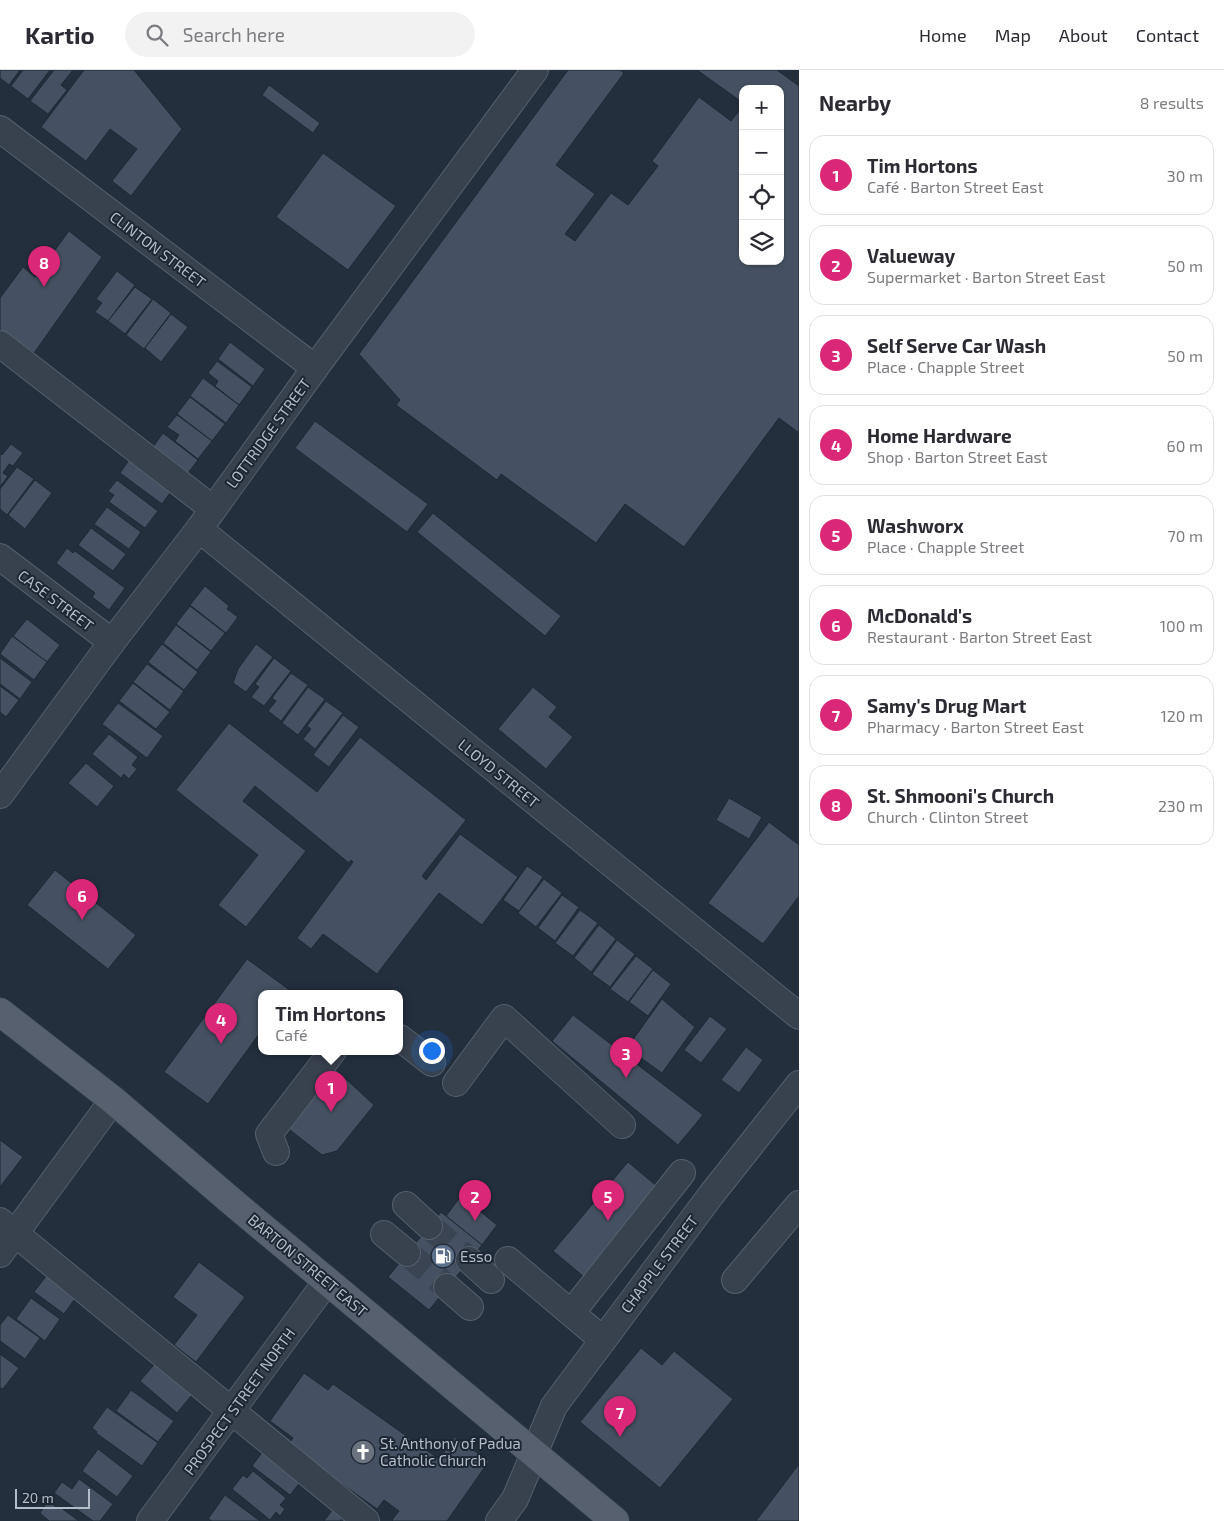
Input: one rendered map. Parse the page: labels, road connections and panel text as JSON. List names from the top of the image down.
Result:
{
  "streets": {
    "main road": ["BARTON STREET EAST"],
    "street": [
      "CLINTON STREET",
      "LOTTRIDGE STREET",
      "CASE STREET",
      "LLOYD STREET",
      "CHAPPLE STREET",
      "PROSPECT STREET NORTH"
    ]
  },
  "crossings": [
    ["CLINTON STREET", "LOTTRIDGE STREET"],
    ["LOTTRIDGE STREET", "CASE STREET"],
    ["LOTTRIDGE STREET", "LLOYD STREET"],
    ["CHAPPLE STREET", "BARTON STREET EAST"],
    ["BARTON STREET EAST", "PROSPECT STREET NORTH"]
  ],
  "places": {
    "fuel station": ["Esso"],
    "church": ["St. Anthony of Padua Catholic Church"]
  },
  "scale_bar": "20 m",
  "page": {
    "header": "Kartio",
    "search": "Search here",
    "nav": [
      "Home",
      "Map",
      "About",
      "Contact"
    ],
    "heading": ["Nearby", "8 results"],
    "map_buttons": ["+", "−"],
    "list": [
      {
        "mark": "1",
        "name": "Tim Hortons",
        "note": "Café · Barton Street East",
        "value": "30 m"
      },
      {
        "mark": "2",
        "name": "Valueway",
        "note": "Supermarket · Barton Street East",
        "value": "50 m"
      },
      {
        "mark": "3",
        "name": "Self Serve Car Wash",
        "note": "Place · Chapple Street",
        "value": "50 m"
      },
      {
        "mark": "4",
        "name": "Home Hardware",
        "note": "Shop · Barton Street East",
        "value": "60 m"
      },
      {
        "mark": "5",
        "name": "Washworx",
        "note": "Place · Chapple Street",
        "value": "70 m"
      },
      {
        "mark": "6",
        "name": "McDonald's",
        "note": "Restaurant · Barton Street East",
        "value": "100 m"
      },
      {
        "mark": "7",
        "name": "Samy's Drug Mart",
        "note": "Pharmacy · Barton Street East",
        "value": "120 m"
      },
      {
        "mark": "8",
        "name": "St. Shmooni's Church",
        "note": "Church · Clinton Street",
        "value": "230 m"
      }
    ],
    "pins": [
      "8",
      "6",
      "4",
      "3",
      "1",
      "2",
      "5",
      "7"
    ],
    "popup": ["Tim Hortons", "Café"],
    "scale": "20 m"
  }
}
